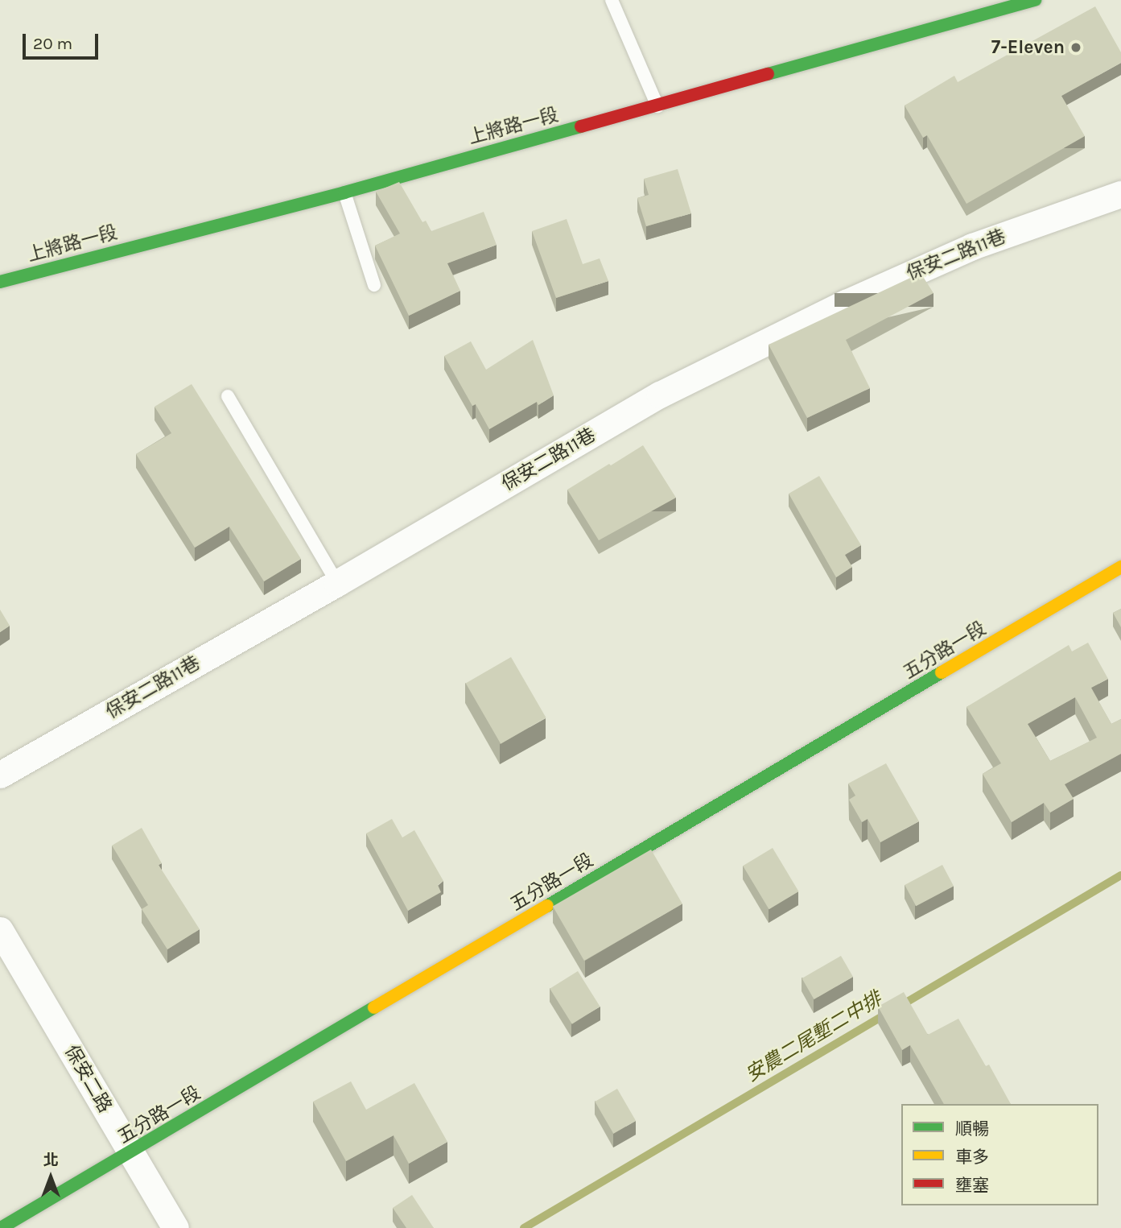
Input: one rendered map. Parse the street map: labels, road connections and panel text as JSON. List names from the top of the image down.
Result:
{
  "streets": {
    "street": [
      "上將路一段",
      "保安二路11巷",
      "五分路一段",
      "保安二路"
    ]
  },
  "crossings": [
    ["五分路一段", "保安二路"]
  ],
  "water": ["安農二尾塹二中排"],
  "places": ["7-Eleven"],
  "legend": ["順暢", "車多", "壅塞"],
  "scale_bar": "20 m",
  "north": "top"
}
